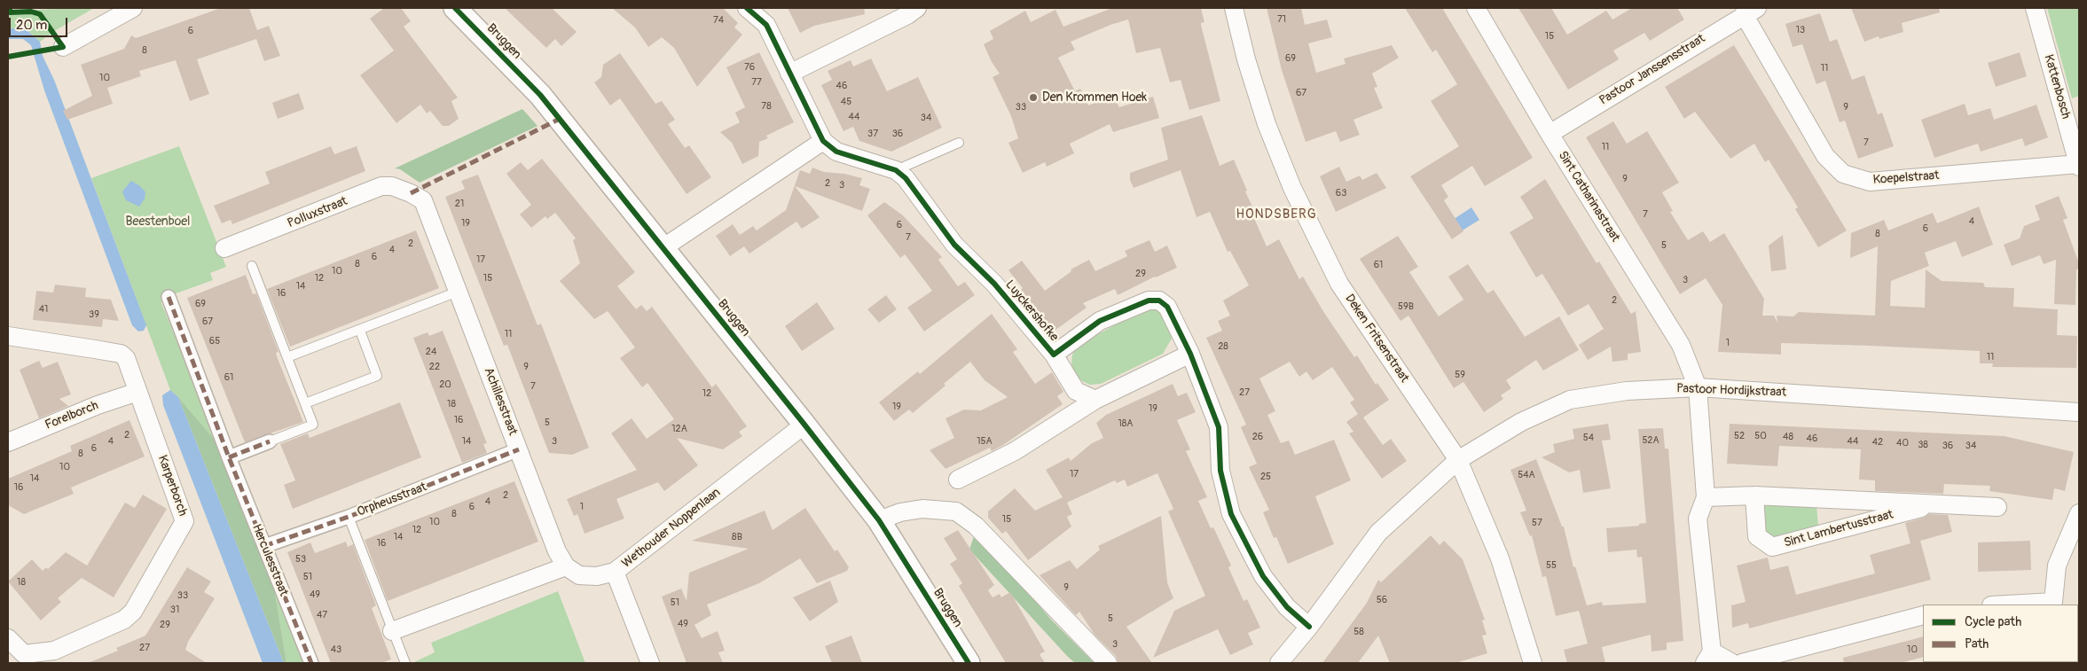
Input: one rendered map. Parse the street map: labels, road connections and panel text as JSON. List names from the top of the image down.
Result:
{
  "streets": {
    "street": [
      "Bruggen",
      "Pastoor Janssensstraat",
      "Kattenbosch",
      "Koepelstraat",
      "Sint Catharinastraat",
      "Polluxstraat",
      "Luyckershofke",
      "Deken Fritsenstraat",
      "Pastoor Hordijkstraat",
      "Achillesstraat",
      "Forelborch",
      "Karperborch",
      "Orpheusstraat",
      "Wethouder Noppenlaan",
      "Sint Lambertusstraat",
      "Herculesstraat"
    ]
  },
  "crossings": [
    ["Bruggen", "Wethouder Noppenlaan"],
    ["Pastoor Janssensstraat", "Koepelstraat"],
    ["Pastoor Janssensstraat", "Sint Catharinastraat"],
    ["Kattenbosch", "Koepelstraat"],
    ["Sint Catharinastraat", "Pastoor Hordijkstraat"],
    ["Polluxstraat", "Achillesstraat"],
    ["Luyckershofke", "Pastoor Hordijkstraat"],
    ["Deken Fritsenstraat", "Pastoor Hordijkstraat"],
    ["Achillesstraat", "Orpheusstraat"],
    ["Forelborch", "Karperborch"],
    ["Orpheusstraat", "Herculesstraat"]
  ],
  "districts": ["HONDSBERG"],
  "parks": ["Beestenboel"],
  "places": ["Den Krommen Hoek"],
  "house_numbers": [
    "71",
    "74",
    "13",
    "6",
    "15",
    "8",
    "69",
    "76",
    "11",
    "10",
    "77",
    "46",
    "67",
    "45",
    "78",
    "33",
    "9",
    "44",
    "34",
    "37",
    "36",
    "7",
    "11",
    "9",
    "2",
    "3",
    "63",
    "21",
    "7",
    "4",
    "19",
    "6",
    "6",
    "8",
    "7",
    "2",
    "5",
    "4",
    "6",
    "17",
    "8",
    "61",
    "10",
    "29",
    "12",
    "15",
    "3",
    "14",
    "16",
    "2",
    "69",
    "59B",
    "41",
    "39",
    "67",
    "11",
    "65",
    "1",
    "28",
    "24",
    "11",
    "22",
    "9",
    "59",
    "61",
    "20",
    "7",
    "27",
    "12",
    "18",
    "19",
    "19",
    "16",
    "5",
    "18A",
    "12A",
    "2",
    "52",
    "50",
    "26",
    "48",
    "54",
    "46",
    "52A",
    "4",
    "14",
    "3",
    "15A",
    "44",
    "42",
    "40",
    "38",
    "36",
    "34",
    "6",
    "8",
    "10",
    "17",
    "54A",
    "25",
    "14",
    "16",
    "2",
    "4",
    "6",
    "1",
    "8",
    "15",
    "10",
    "57",
    "12",
    "14",
    "8B",
    "16",
    "53",
    "55",
    "51",
    "18",
    "9",
    "49",
    "33",
    "56",
    "51",
    "31",
    "47",
    "5",
    "49",
    "29",
    "58",
    "3",
    "27",
    "43",
    "10"
  ],
  "legend": ["Cycle path", "Path"],
  "scale_bar": "20 m"
}
